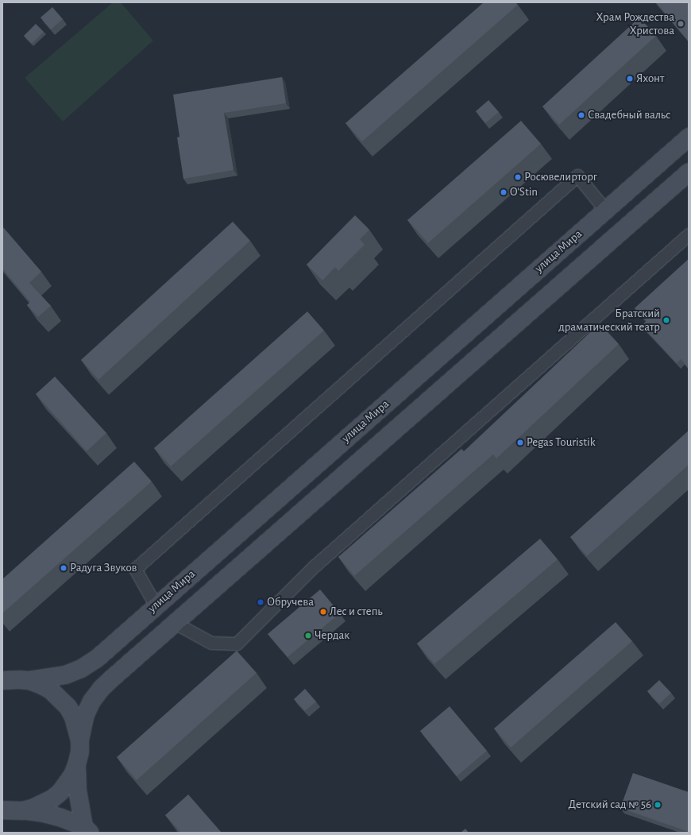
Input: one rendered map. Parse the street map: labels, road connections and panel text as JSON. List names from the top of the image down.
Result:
{
  "streets": {
    "main road": ["улица Мира"]
  },
  "places": [
    "Храм Рождества Христова",
    "Яхонт",
    "Свадебный вальс",
    "Росювелирторг",
    "O'Stin",
    "Братский драматический театр",
    "Pegas Touristik",
    "Радуга Звуков",
    "Обручева",
    "Лес и степь",
    "Чердак",
    "Детский сад № 56"
  ]
}
